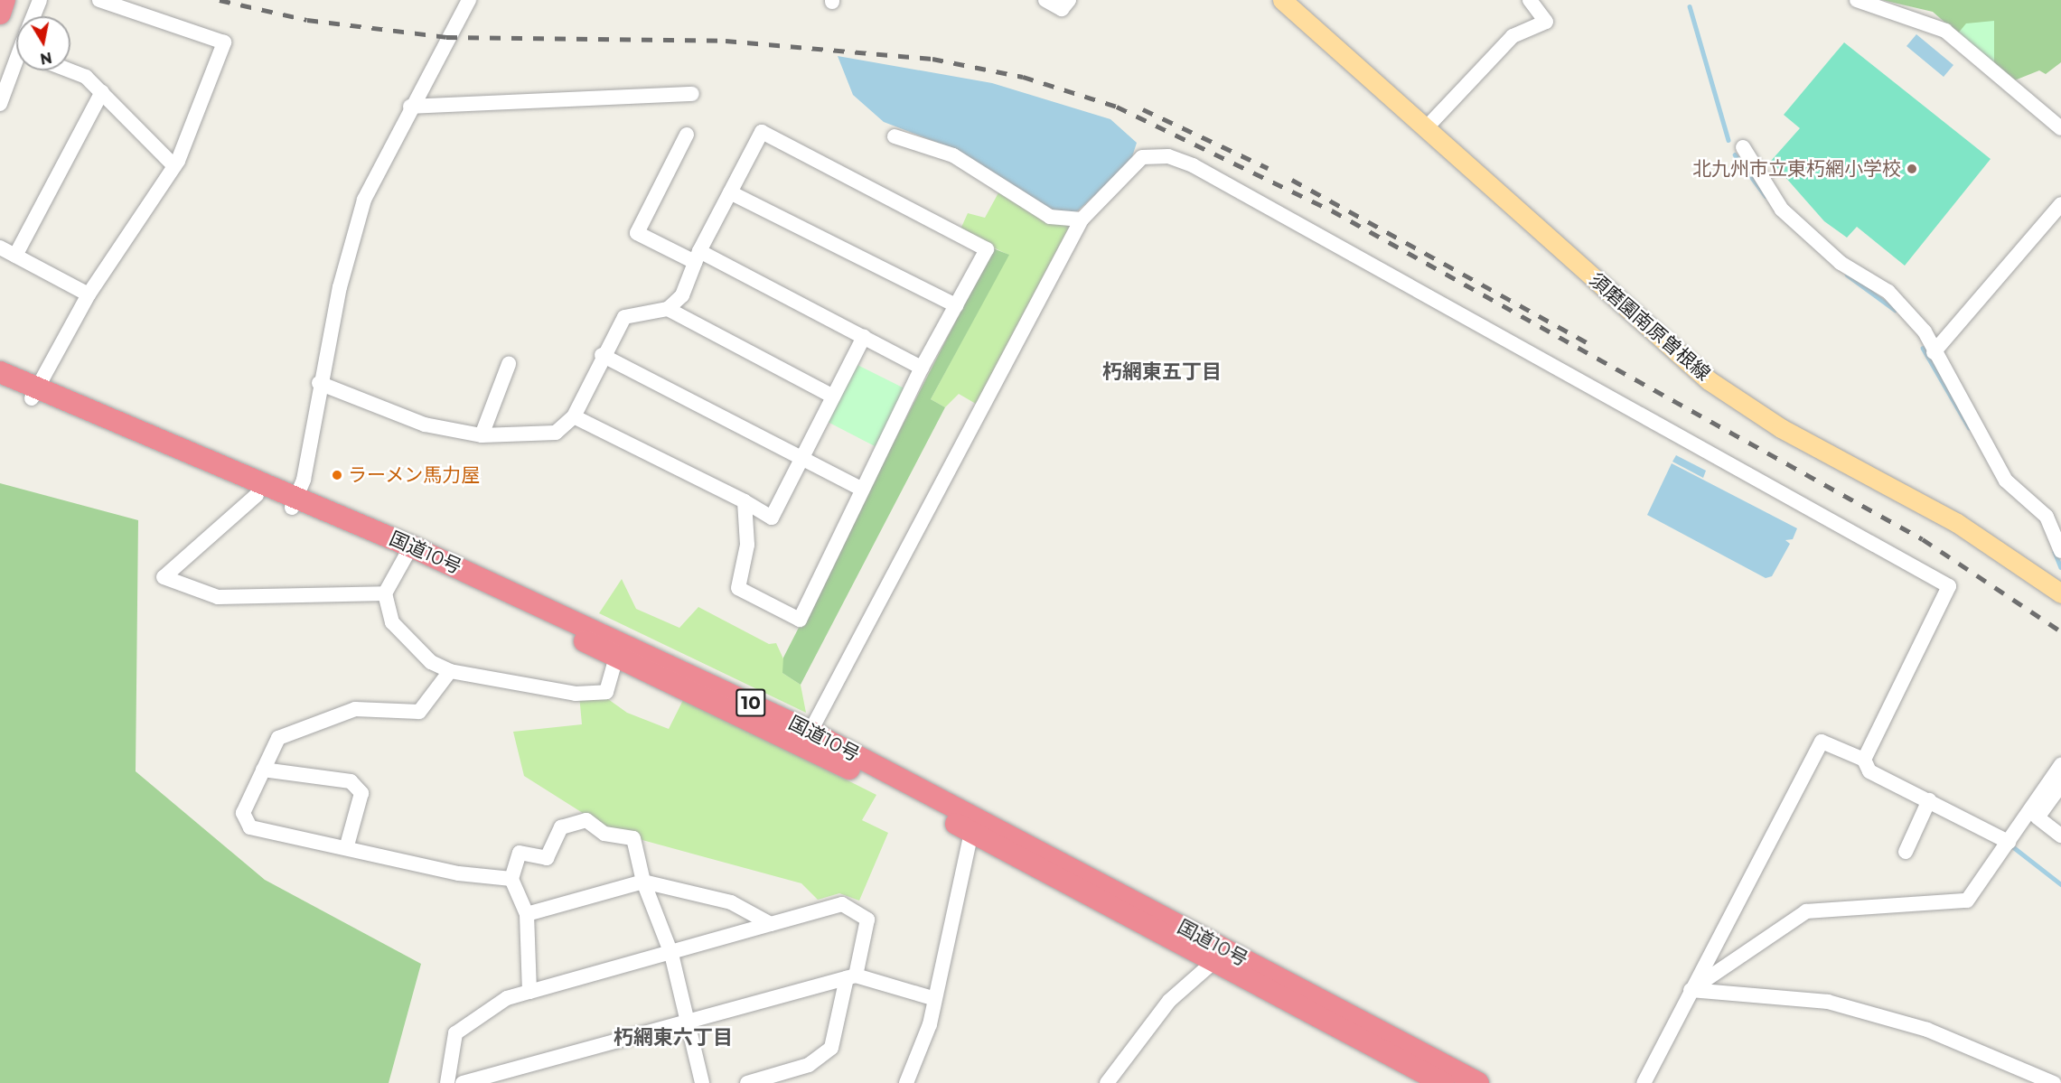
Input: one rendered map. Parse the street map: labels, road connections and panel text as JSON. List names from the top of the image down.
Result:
{
  "streets": {
    "highway": ["国道10号", "10"],
    "main road": ["須磨園南原曽根線"]
  },
  "districts": ["朽網東五丁目", "朽網東六丁目"],
  "places": ["北九州市立東朽網小学校", "ラーメン馬力屋"],
  "north": "bottom"
}
